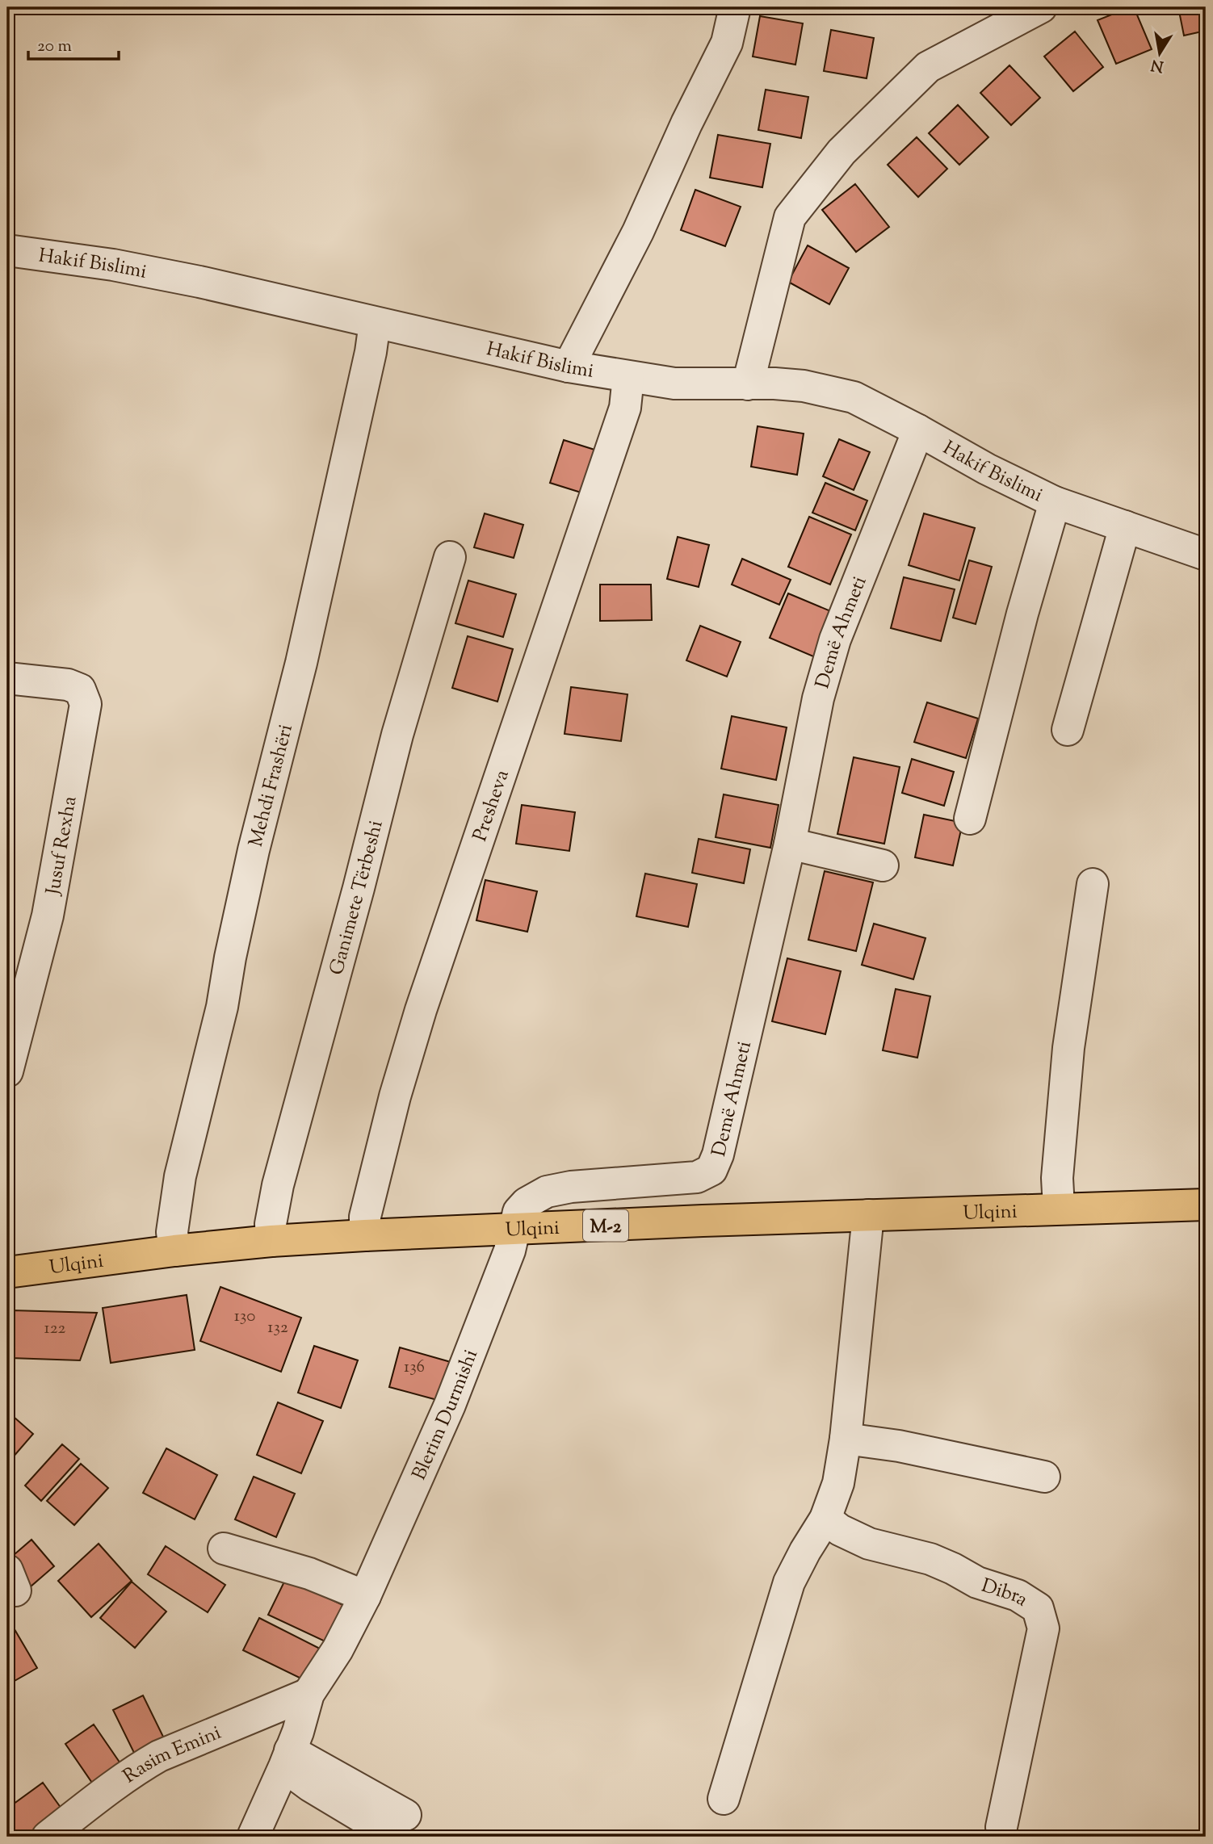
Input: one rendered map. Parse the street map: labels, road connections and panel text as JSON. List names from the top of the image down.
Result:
{
  "streets": {
    "main road": ["Ulqini", "M-2"],
    "street": [
      "Hakif Bislimi",
      "Demë Ahmeti",
      "Mehdi Frashëri",
      "Presheva",
      "Jusuf Rexha",
      "Ganimete Tërbeshi",
      "Blerim Durmishi",
      "Dibra",
      "Rasim Emini"
    ]
  },
  "crossings": [
    ["Hakif Bislimi", "Demë Ahmeti"],
    ["Hakif Bislimi", "Mehdi Frashëri"],
    ["Hakif Bislimi", "Presheva"],
    ["Demë Ahmeti", "Ulqini"],
    ["Demë Ahmeti", "Blerim Durmishi"],
    ["Mehdi Frashëri", "Ulqini"],
    ["Presheva", "Ulqini"],
    ["Ganimete Tërbeshi", "Ulqini"],
    ["Ulqini", "Blerim Durmishi"],
    ["Blerim Durmishi", "Rasim Emini"]
  ],
  "house_numbers": [
    "130",
    "132",
    "122",
    "136"
  ],
  "scale_bar": "20 m",
  "north": "bottom"
}
